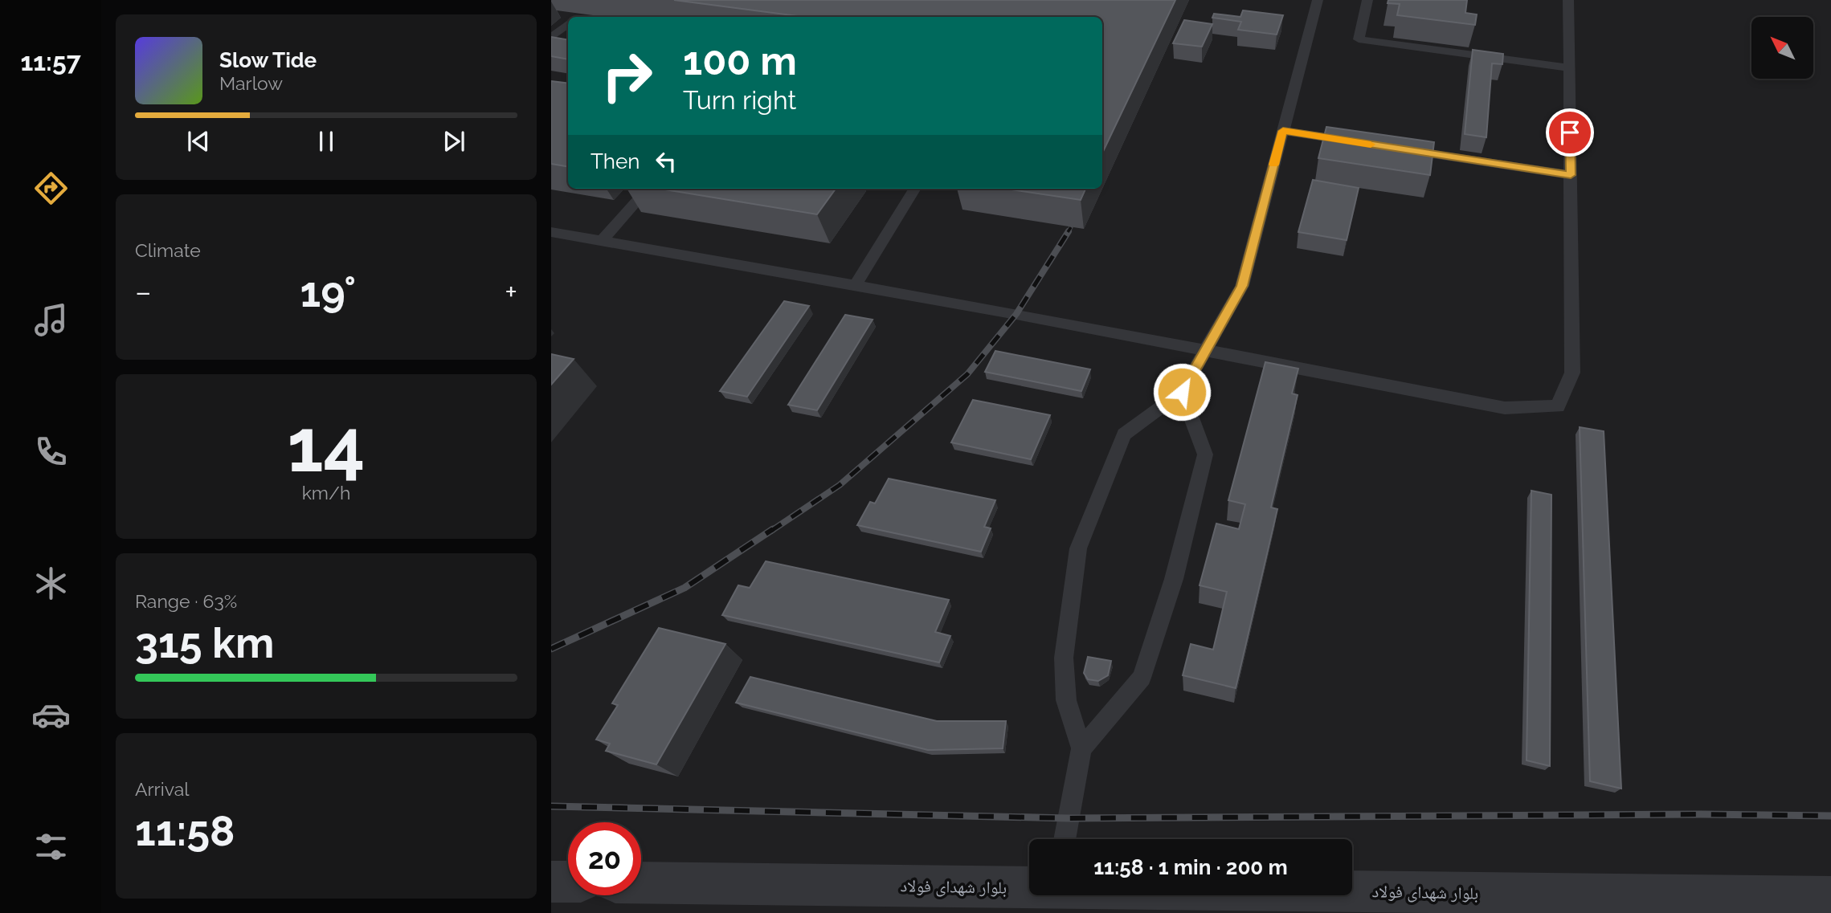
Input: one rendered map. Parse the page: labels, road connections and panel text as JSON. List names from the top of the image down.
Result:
{
  "streets": {
    "street": ["بلوار شهدای فولاد"]
  },
  "north": "top left",
  "page": {
    "tabs": "11:57",
    "turn": ["100 m", "Turn right"],
    "song": ["Slow Tide", "Marlow"],
    "then": "Then",
    "tile": [
      "Climate",
      ["14", "km/h"],
      ["Range · 63%", "315 km"],
      ["Arrival", "11:58"]
    ],
    "heat": ["−", "19°", "+"],
    "limit": "20",
    "trip": "11:58 · 1 min · 200 m"
  }
}
